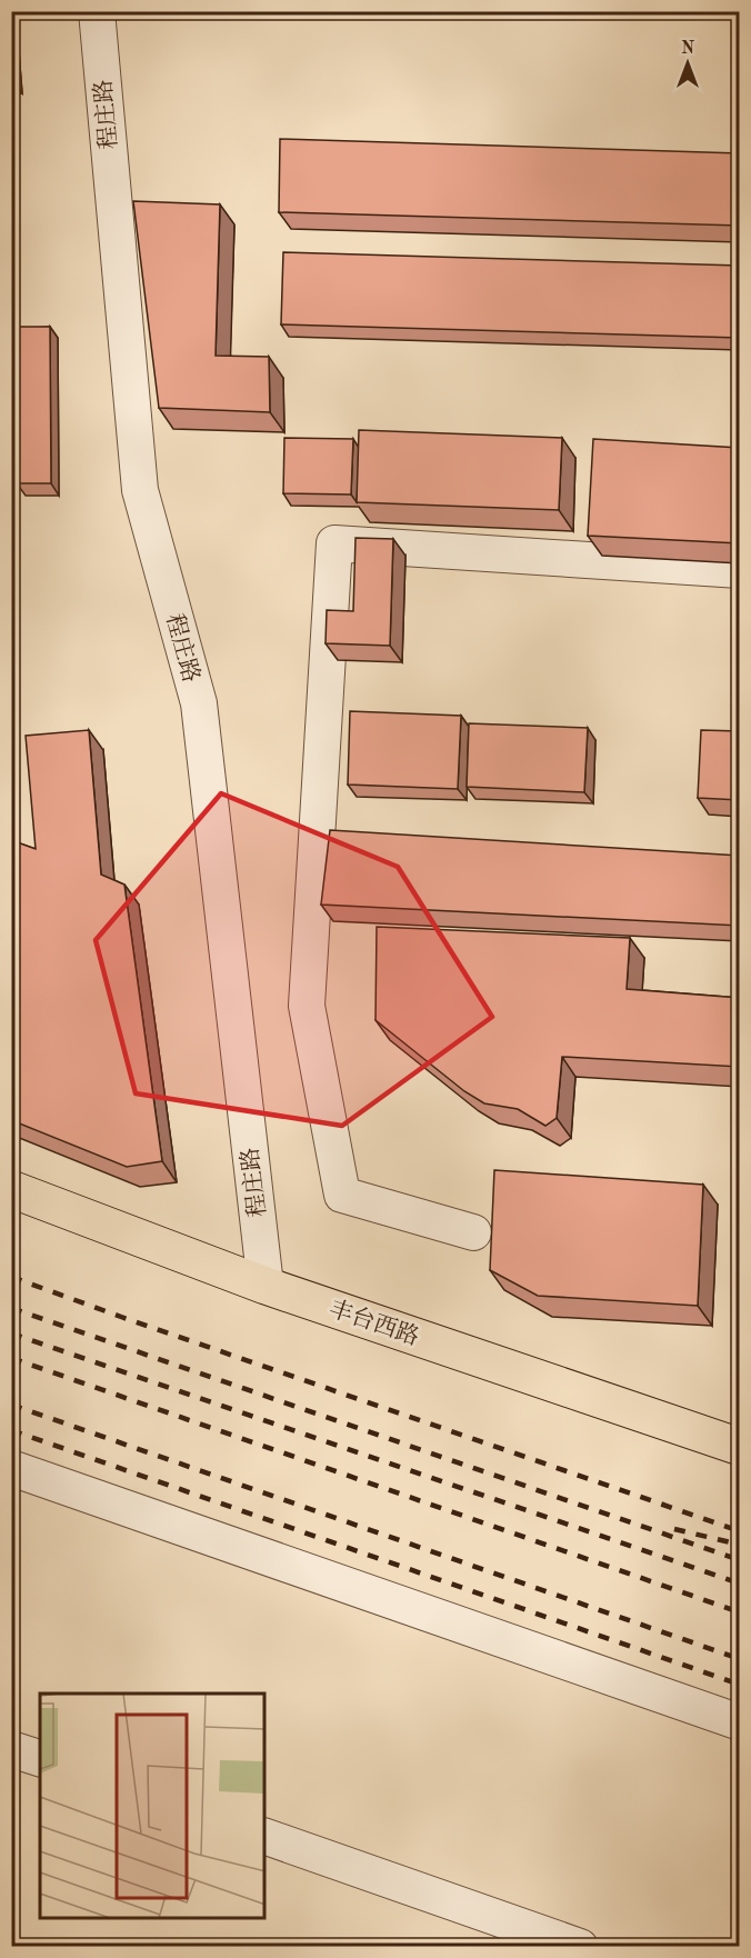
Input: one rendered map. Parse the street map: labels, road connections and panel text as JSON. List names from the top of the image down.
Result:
{
  "streets": {
    "main road": ["丰台西路"],
    "street": ["程庄路"]
  },
  "crossings": [
    ["程庄路", "丰台西路"]
  ],
  "north": "top"
}
